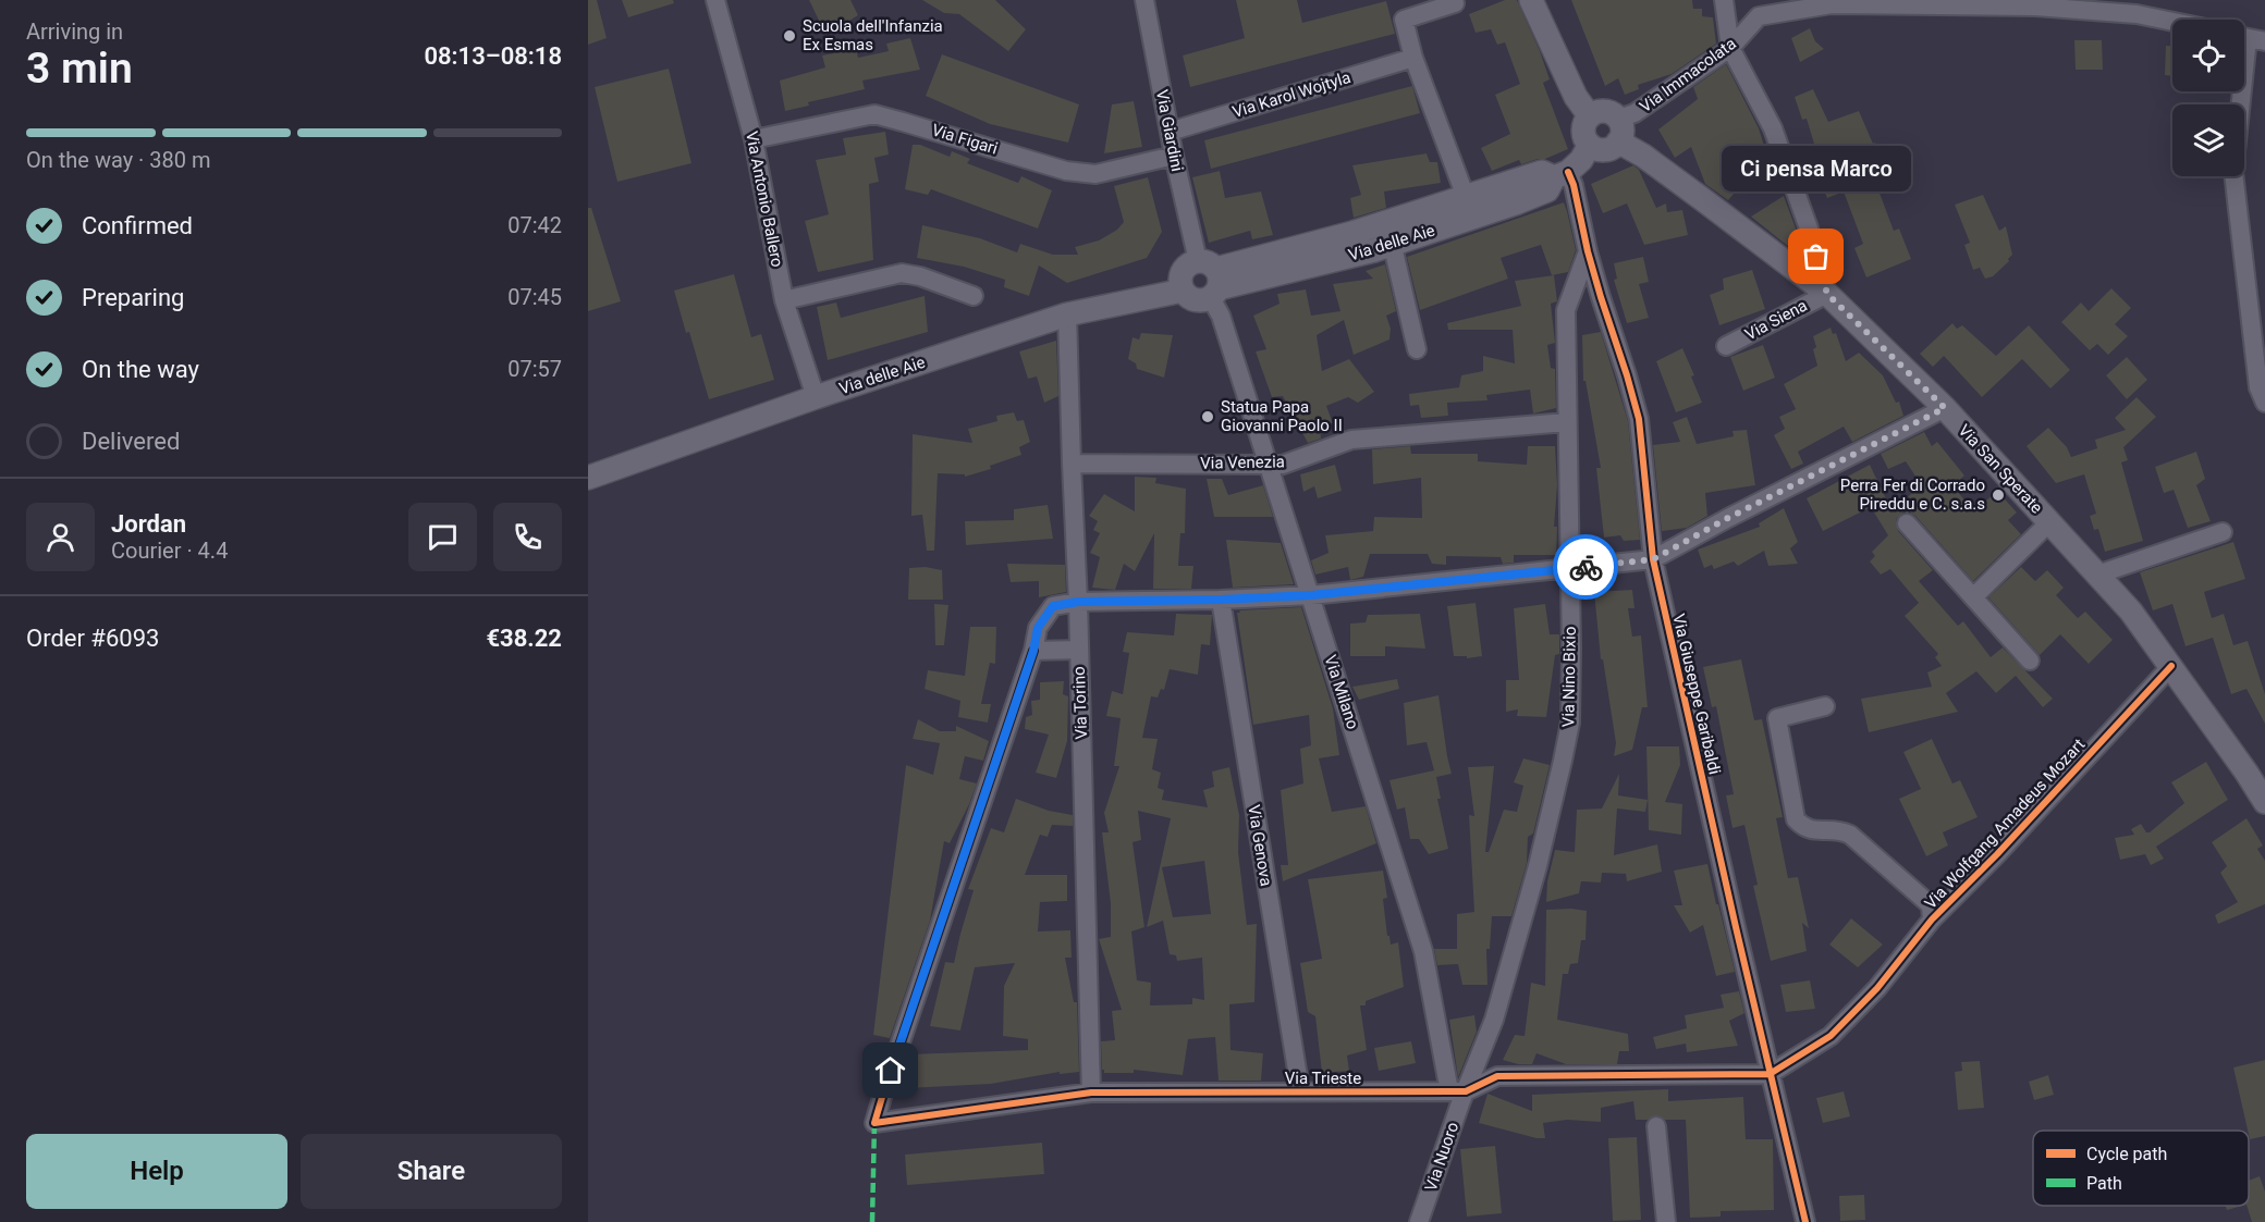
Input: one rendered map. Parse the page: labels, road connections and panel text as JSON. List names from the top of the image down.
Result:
{
  "streets": {
    "street": [
      "Via Immacolata",
      "Via Karol Wojtyla",
      "Via Giardini",
      "Via Figari",
      "Via Antonio Ballero",
      "Via delle Aie",
      "Via Siena",
      "Via Venezia",
      "Via San Sperate",
      "Via Nino Bixio",
      "Via Milano",
      "Via Giuseppe Garibaldi",
      "Via Torino",
      "Via Wolfgang Amadeus Mozart",
      "Via Genova",
      "Via Trieste",
      "Via Nuoro"
    ]
  },
  "crossings": [
    ["Via Immacolata", "Via delle Aie"],
    ["Via Immacolata", "Via San Sperate"],
    ["Via Karol Wojtyla", "Via Giardini"],
    ["Via Giardini", "Via Figari"],
    ["Via Giardini", "Via delle Aie"],
    ["Via Giardini", "Via Milano"],
    ["Via Figari", "Via Antonio Ballero"],
    ["Via Antonio Ballero", "Via delle Aie"],
    ["Via delle Aie", "Via San Sperate"],
    ["Via delle Aie", "Via Milano"],
    ["Via delle Aie", "Via Giuseppe Garibaldi"],
    ["Via delle Aie", "Via Torino"],
    ["Via Siena", "Via San Sperate"],
    ["Via Venezia", "Via Nino Bixio"],
    ["Via Venezia", "Via Milano"],
    ["Via Venezia", "Via Torino"],
    ["Via San Sperate", "Via Wolfgang Amadeus Mozart"],
    ["Via Nino Bixio", "Via Milano"],
    ["Via Nino Bixio", "Via Giuseppe Garibaldi"],
    ["Via Nino Bixio", "Via Trieste"],
    ["Via Nino Bixio", "Via Nuoro"],
    ["Via Milano", "Via Trieste"],
    ["Via Milano", "Via Nuoro"],
    ["Via Giuseppe Garibaldi", "Via Wolfgang Amadeus Mozart"],
    ["Via Giuseppe Garibaldi", "Via Trieste"],
    ["Via Torino", "Via Trieste"],
    ["Via Wolfgang Amadeus Mozart", "Via Trieste"],
    ["Via Genova", "Via Trieste"],
    ["Via Trieste", "Via Nuoro"]
  ],
  "places": [
    "Scuola dell'Infanzia Ex Esmas",
    "Ci pensa Marco",
    "Statua Papa Giovanni Paolo II",
    "Perra Fer di Corrado Pireddu e C. s.a.s"
  ],
  "legend": ["Cycle path", "Path"],
  "page": {
    "heading": ["3 min", "Arriving in", "08:13–08:18"],
    "panel": [
      "Jordan",
      "Courier · 4.4",
      "Order #6093",
      "€38.22"
    ],
    "bar": "On the way · 380 m",
    "bubble": "Ci pensa Marco",
    "list": [
      ["Confirmed", "07:42"],
      ["Preparing", "07:45"],
      ["On the way", "07:57"],
      "Delivered"
    ],
    "buttons": ["Help", "Share"]
  }
}
